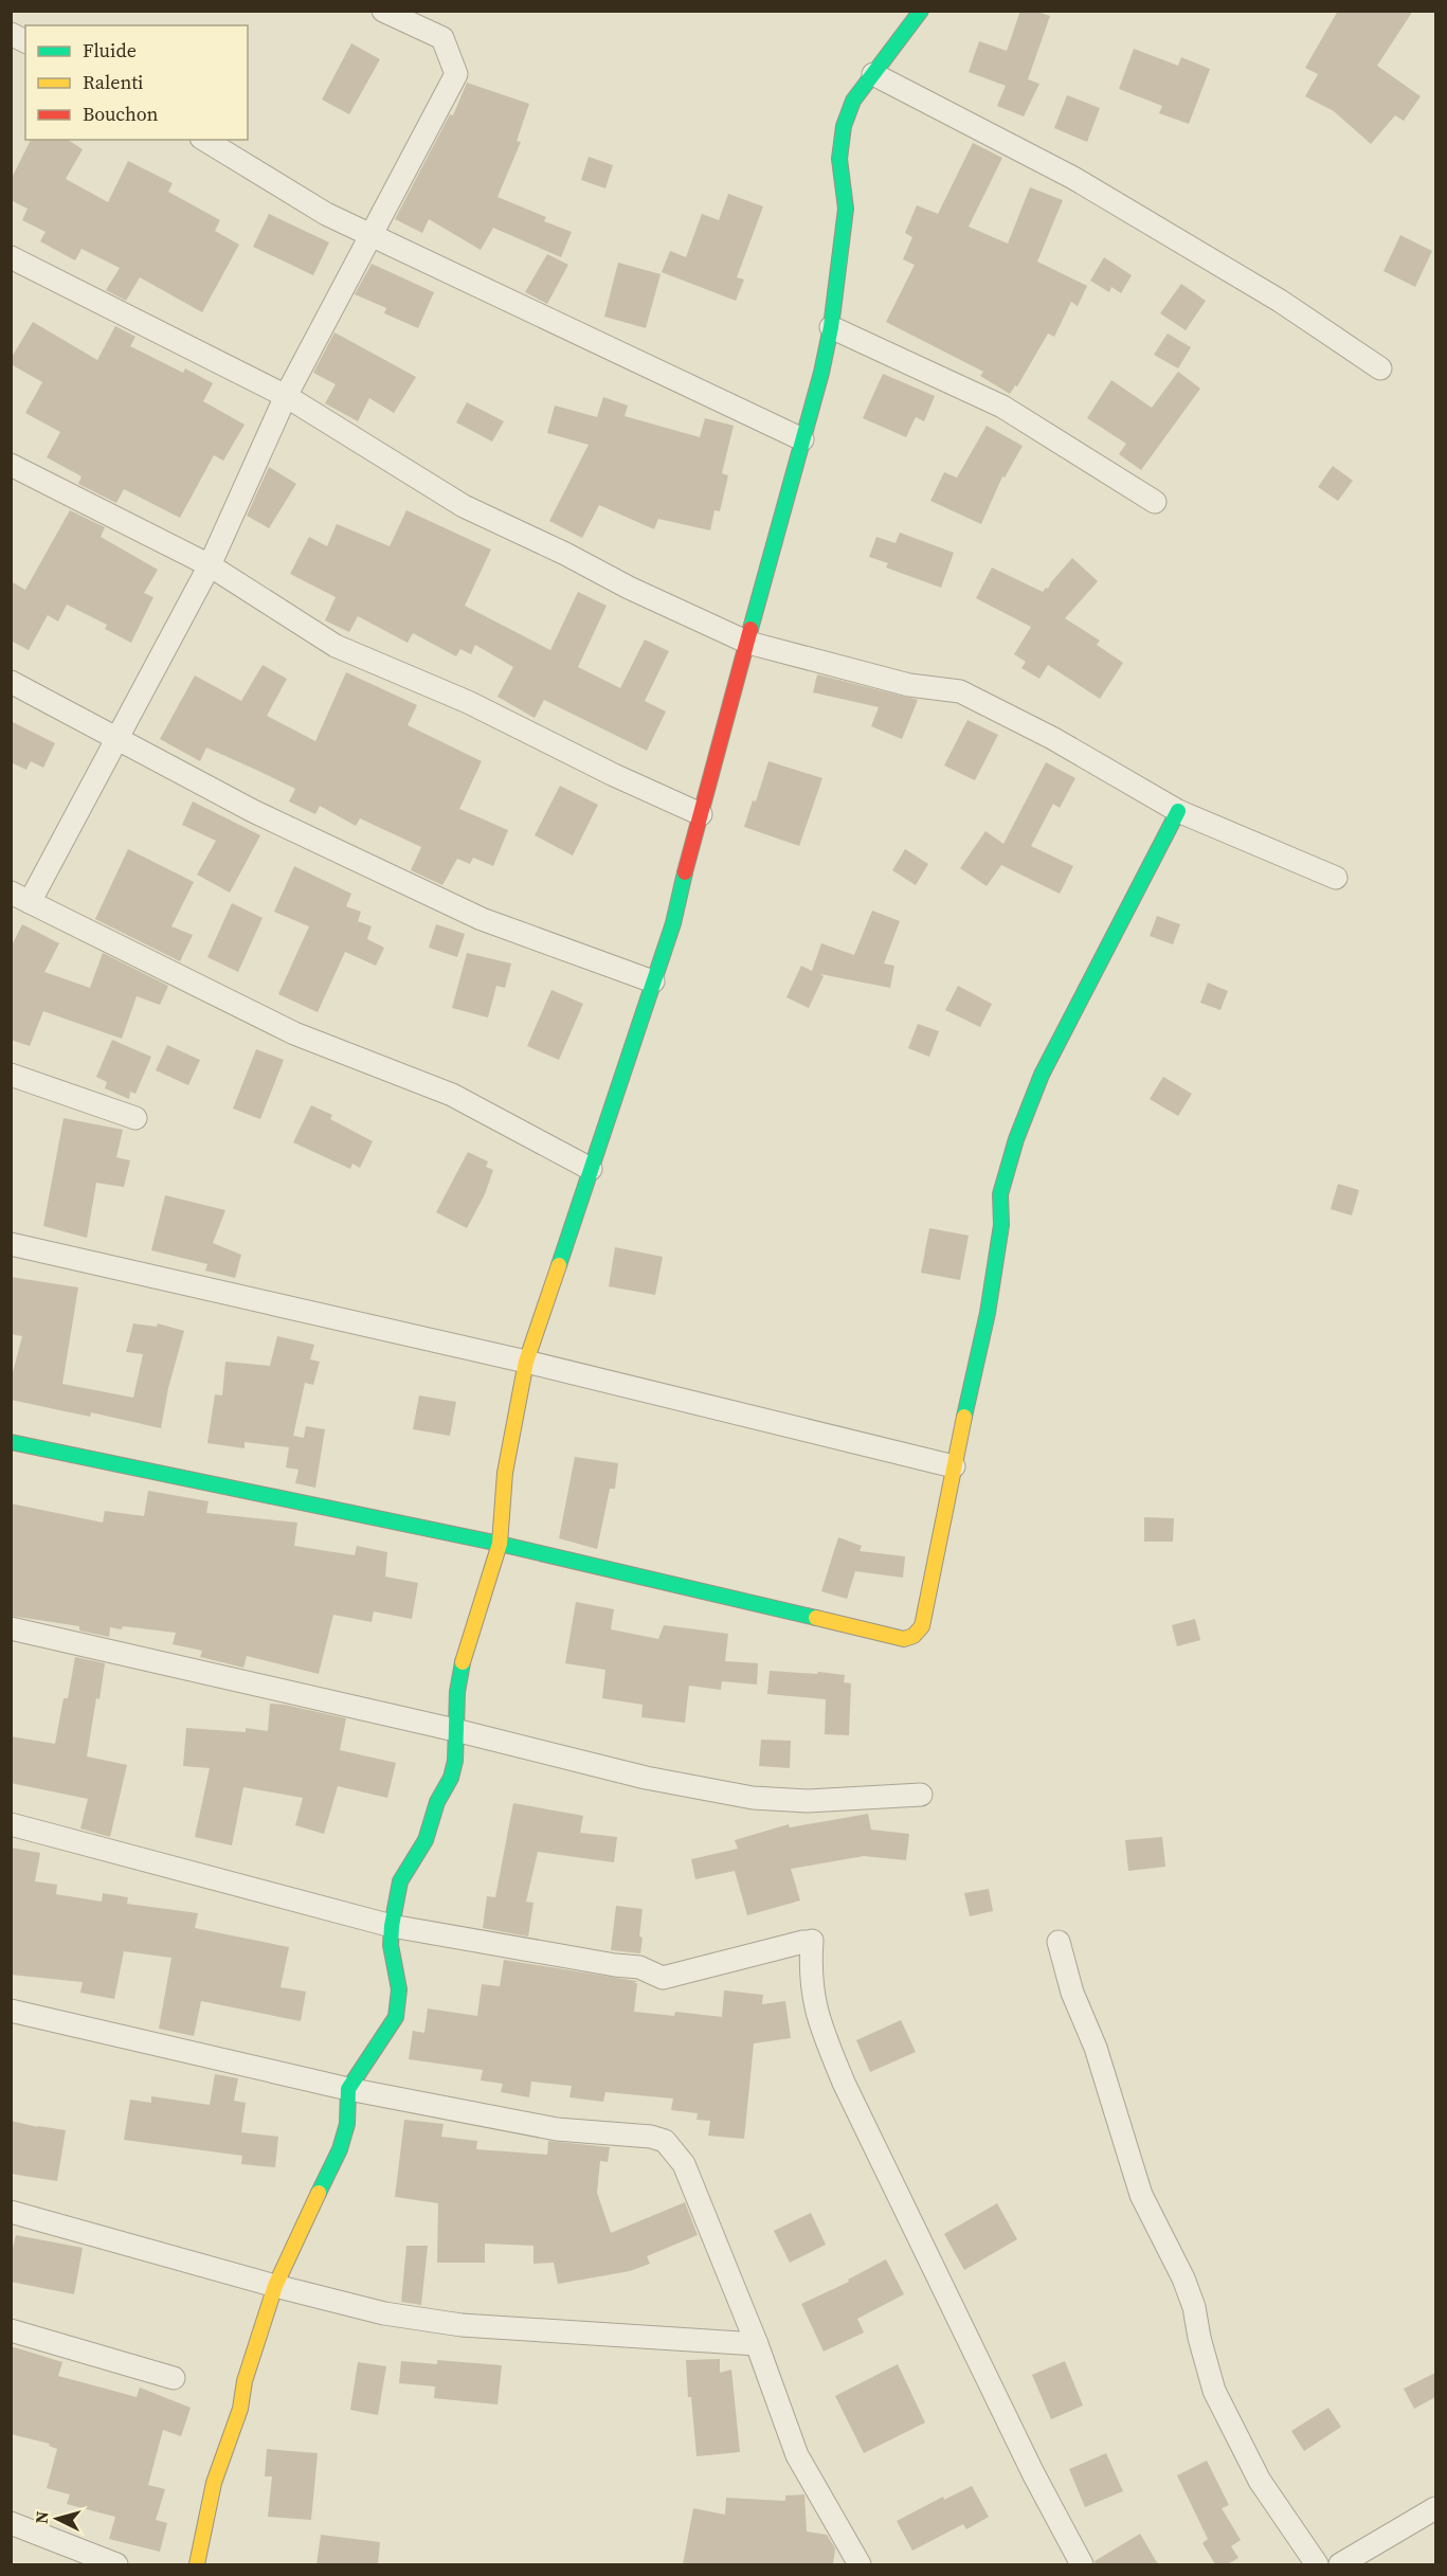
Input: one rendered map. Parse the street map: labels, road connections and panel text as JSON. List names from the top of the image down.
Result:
{
  "legend": ["Fluide", "Ralenti", "Bouchon"],
  "north": "left"
}
